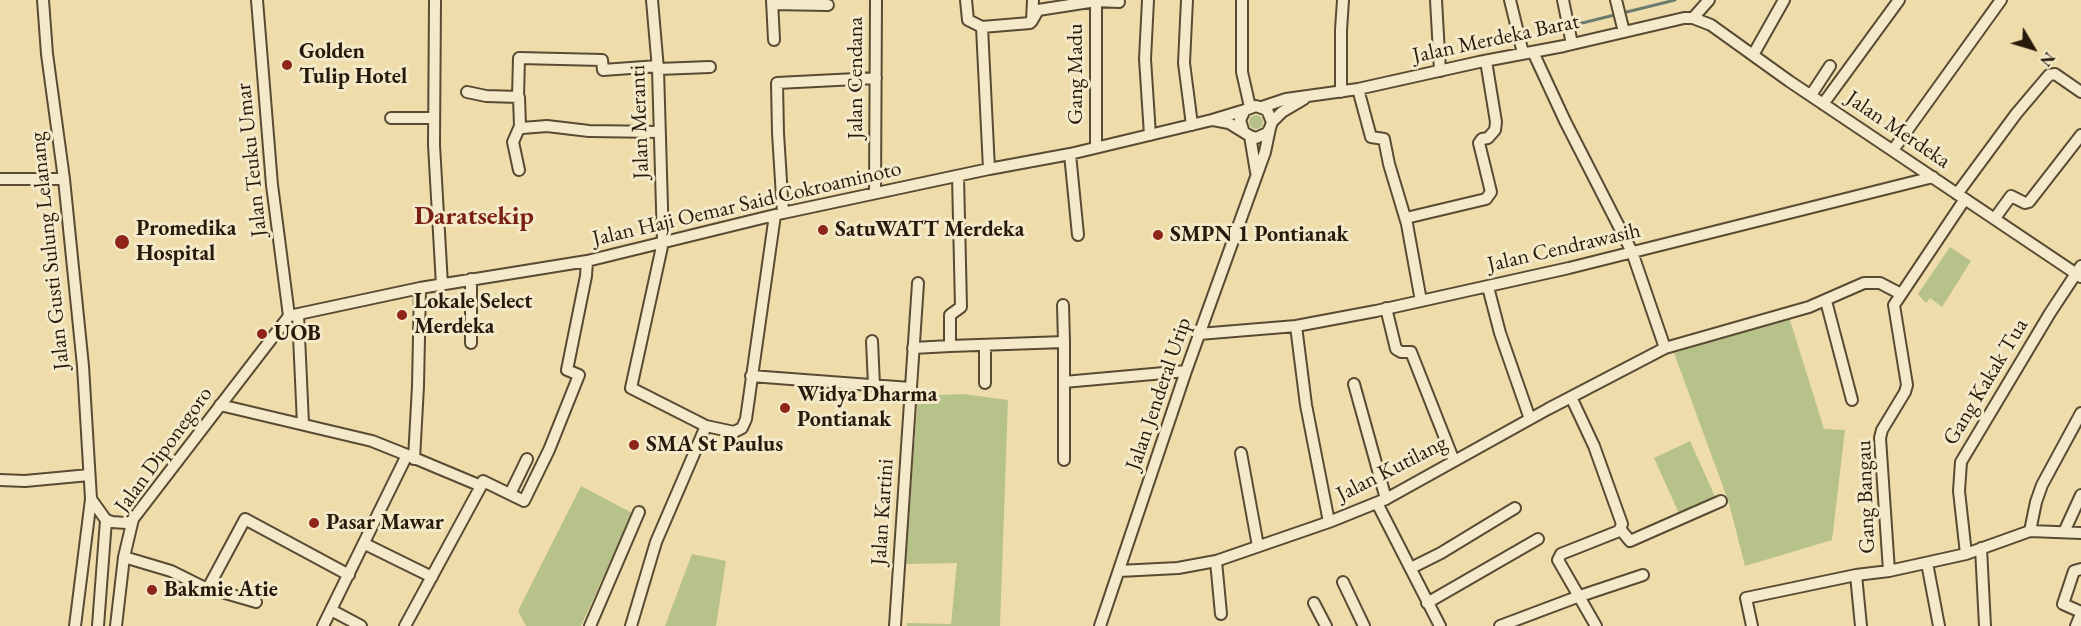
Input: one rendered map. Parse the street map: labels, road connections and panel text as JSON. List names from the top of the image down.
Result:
{
  "streets": {
    "street": [
      "Jalan Merdeka Barat",
      "Gang Madu",
      "Jalan Cendana",
      "Jalan Meranti",
      "Jalan Merdeka",
      "Jalan Teuku Umar",
      "Jalan Haji Oemar Said Cokroaminoto",
      "Jalan Cendrawasih",
      "Jalan Gusti Sulung Lelanang",
      "Gang Kakak Tua",
      "Jalan Jenderal Urip",
      "Jalan Diponegoro",
      "Jalan Kutilang",
      "Gang Bangau",
      "Jalan Kartini"
    ]
  },
  "crossings": [
    ["Jalan Merdeka Barat", "Jalan Merdeka"],
    ["Jalan Merdeka Barat", "Jalan Haji Oemar Said Cokroaminoto"],
    ["Jalan Merdeka Barat", "Jalan Jenderal Urip"],
    ["Gang Madu", "Jalan Haji Oemar Said Cokroaminoto"],
    ["Jalan Cendana", "Jalan Haji Oemar Said Cokroaminoto"],
    ["Jalan Meranti", "Jalan Haji Oemar Said Cokroaminoto"],
    ["Jalan Merdeka", "Jalan Cendrawasih"],
    ["Jalan Merdeka", "Gang Kakak Tua"],
    ["Jalan Merdeka", "Gang Bangau"],
    ["Jalan Teuku Umar", "Jalan Haji Oemar Said Cokroaminoto"],
    ["Jalan Teuku Umar", "Jalan Diponegoro"],
    ["Jalan Haji Oemar Said Cokroaminoto", "Jalan Jenderal Urip"],
    ["Jalan Haji Oemar Said Cokroaminoto", "Jalan Diponegoro"],
    ["Jalan Cendrawasih", "Jalan Jenderal Urip"],
    ["Jalan Jenderal Urip", "Jalan Kutilang"],
    ["Jalan Kutilang", "Gang Bangau"]
  ],
  "districts": ["Daratsekip"],
  "places": [
    "Golden Tulip Hotel",
    "SatuWATT Merdeka",
    "SMPN 1 Pontianak",
    "Promedika Hospital",
    "Lokale Select Merdeka",
    "UOB",
    "Widya Dharma Pontianak",
    "SMA St Paulus",
    "Pasar Mawar",
    "Bakmie Atie"
  ],
  "north": "bottom right"
}
